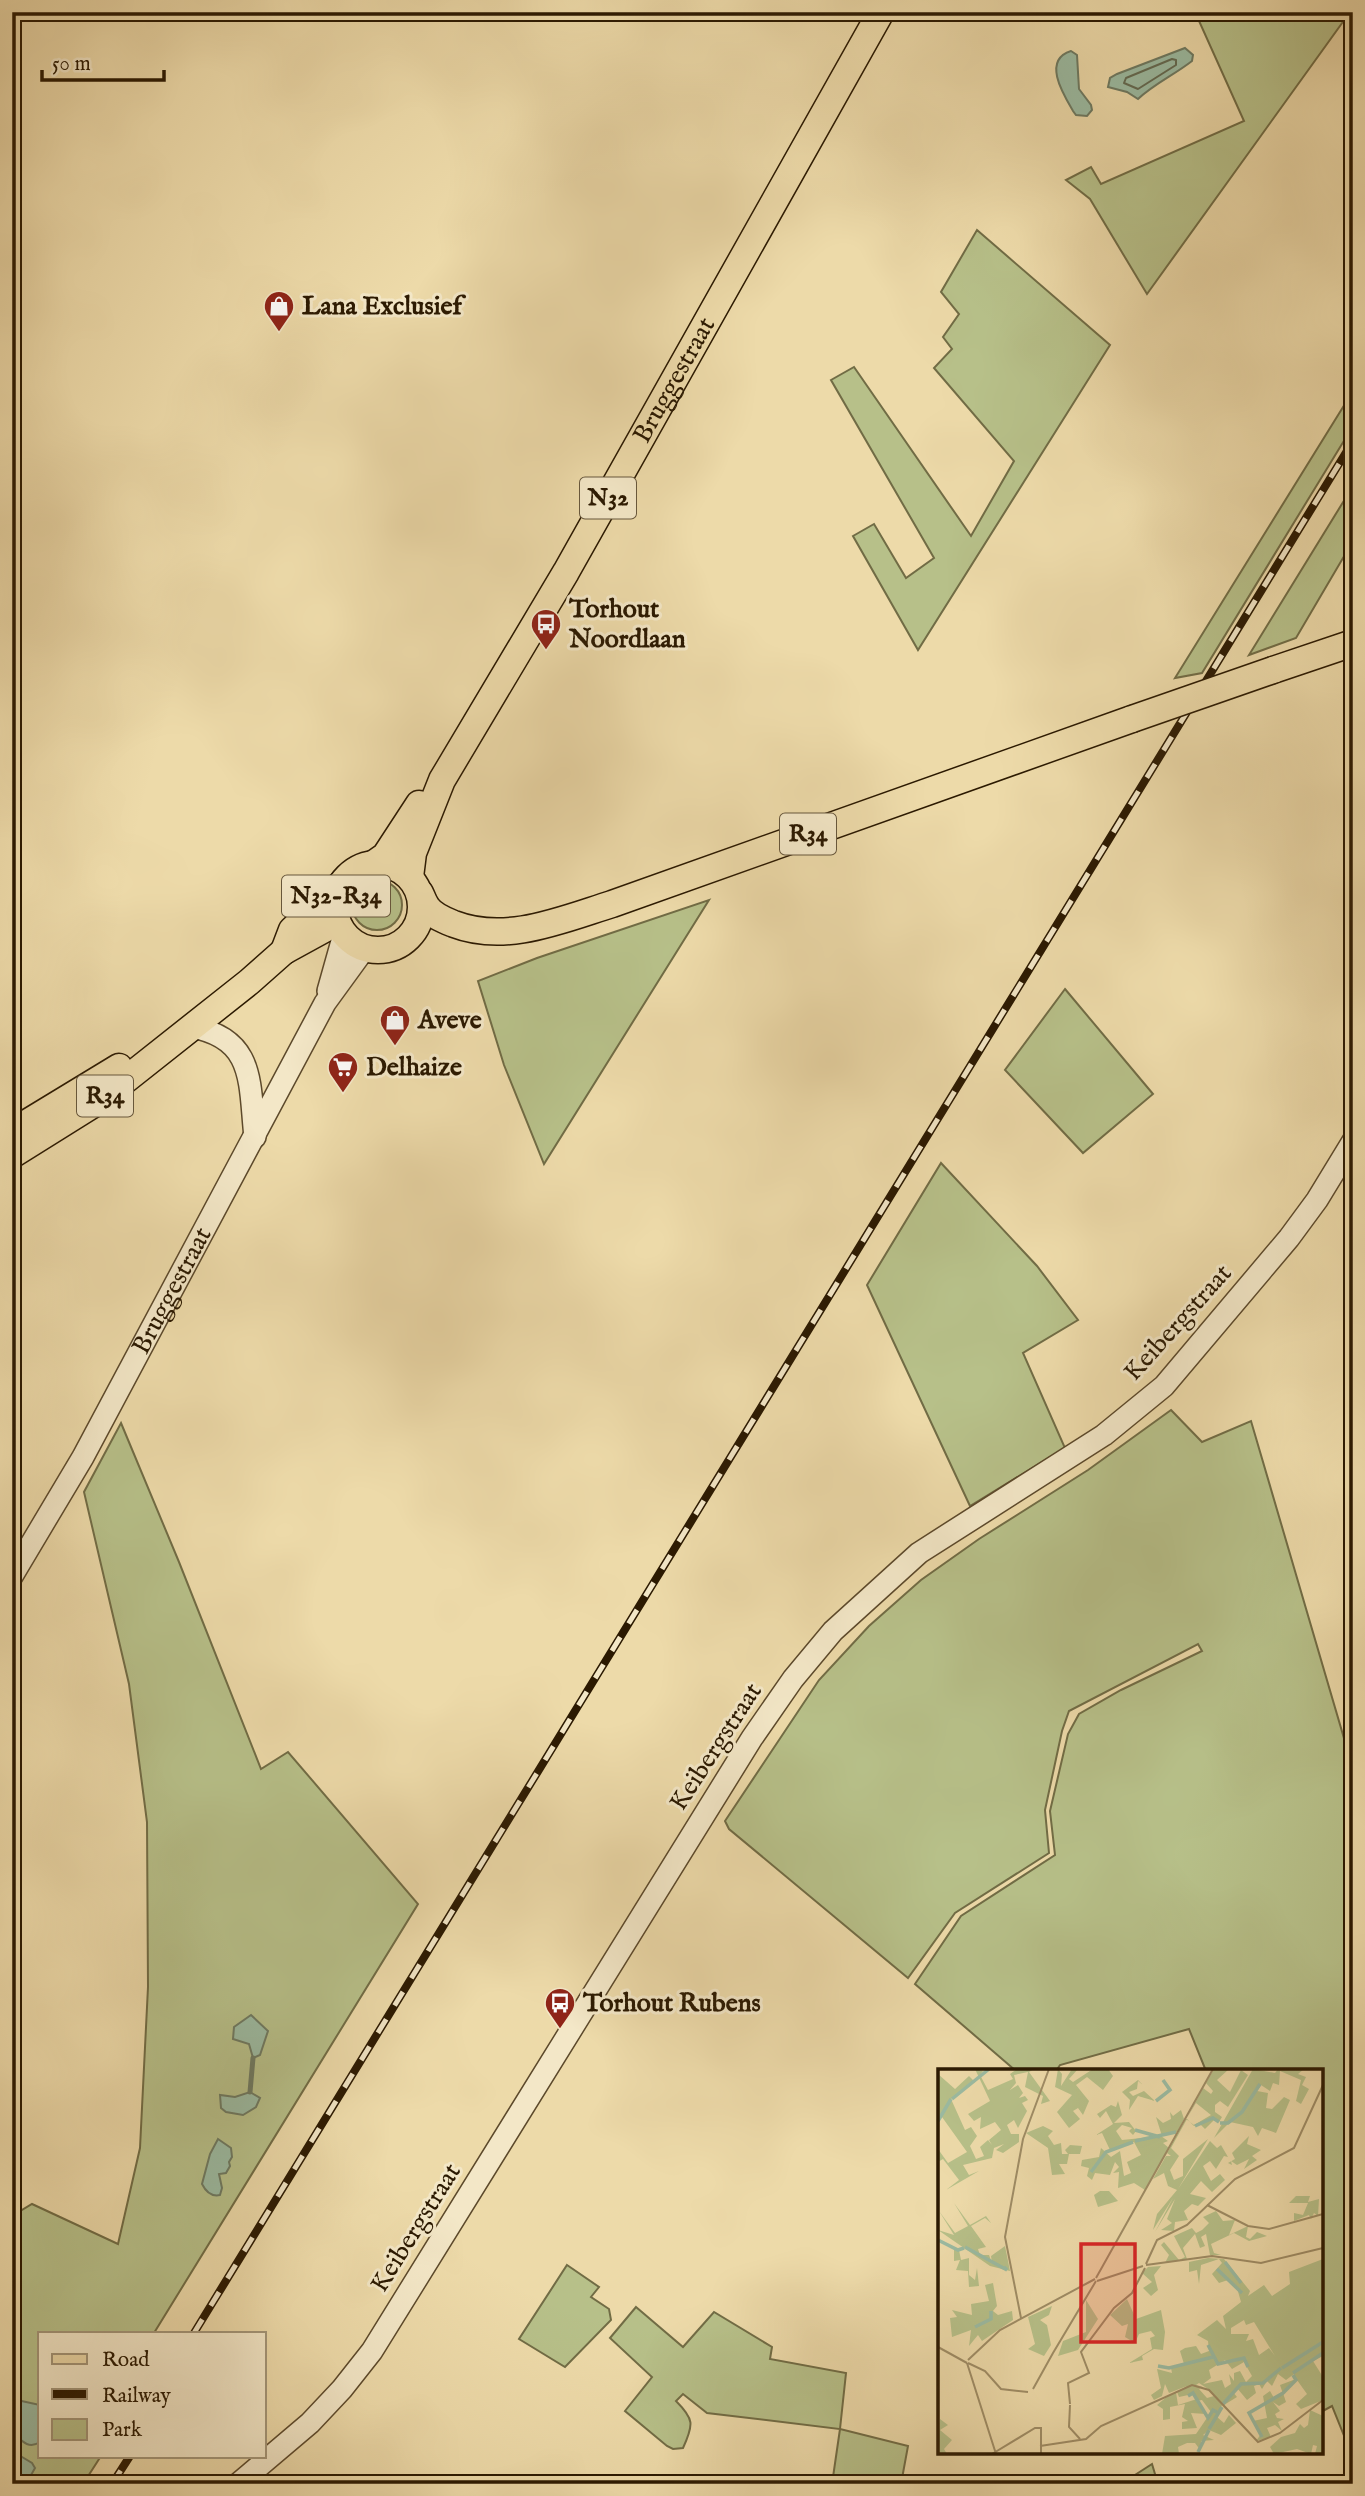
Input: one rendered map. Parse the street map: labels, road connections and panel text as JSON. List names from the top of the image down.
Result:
{
  "streets": {
    "main road": [
      "Bruggestraat",
      "N32",
      "R34",
      "N32-R34"
    ],
    "street": ["Keibergstraat"]
  },
  "crossings": [
    ["Bruggestraat", "R34"],
    ["Bruggestraat", "N32-R34"],
    ["R34", "N32-R34"]
  ],
  "places": {
    "shop": ["Lana Exclusief", "Aveve"],
    "bus stop": ["Torhout Noordlaan", "Torhout Rubens"],
    "supermarket": ["Delhaize"]
  },
  "legend": ["Road", "Railway", "Park"],
  "scale_bar": "50 m"
}
